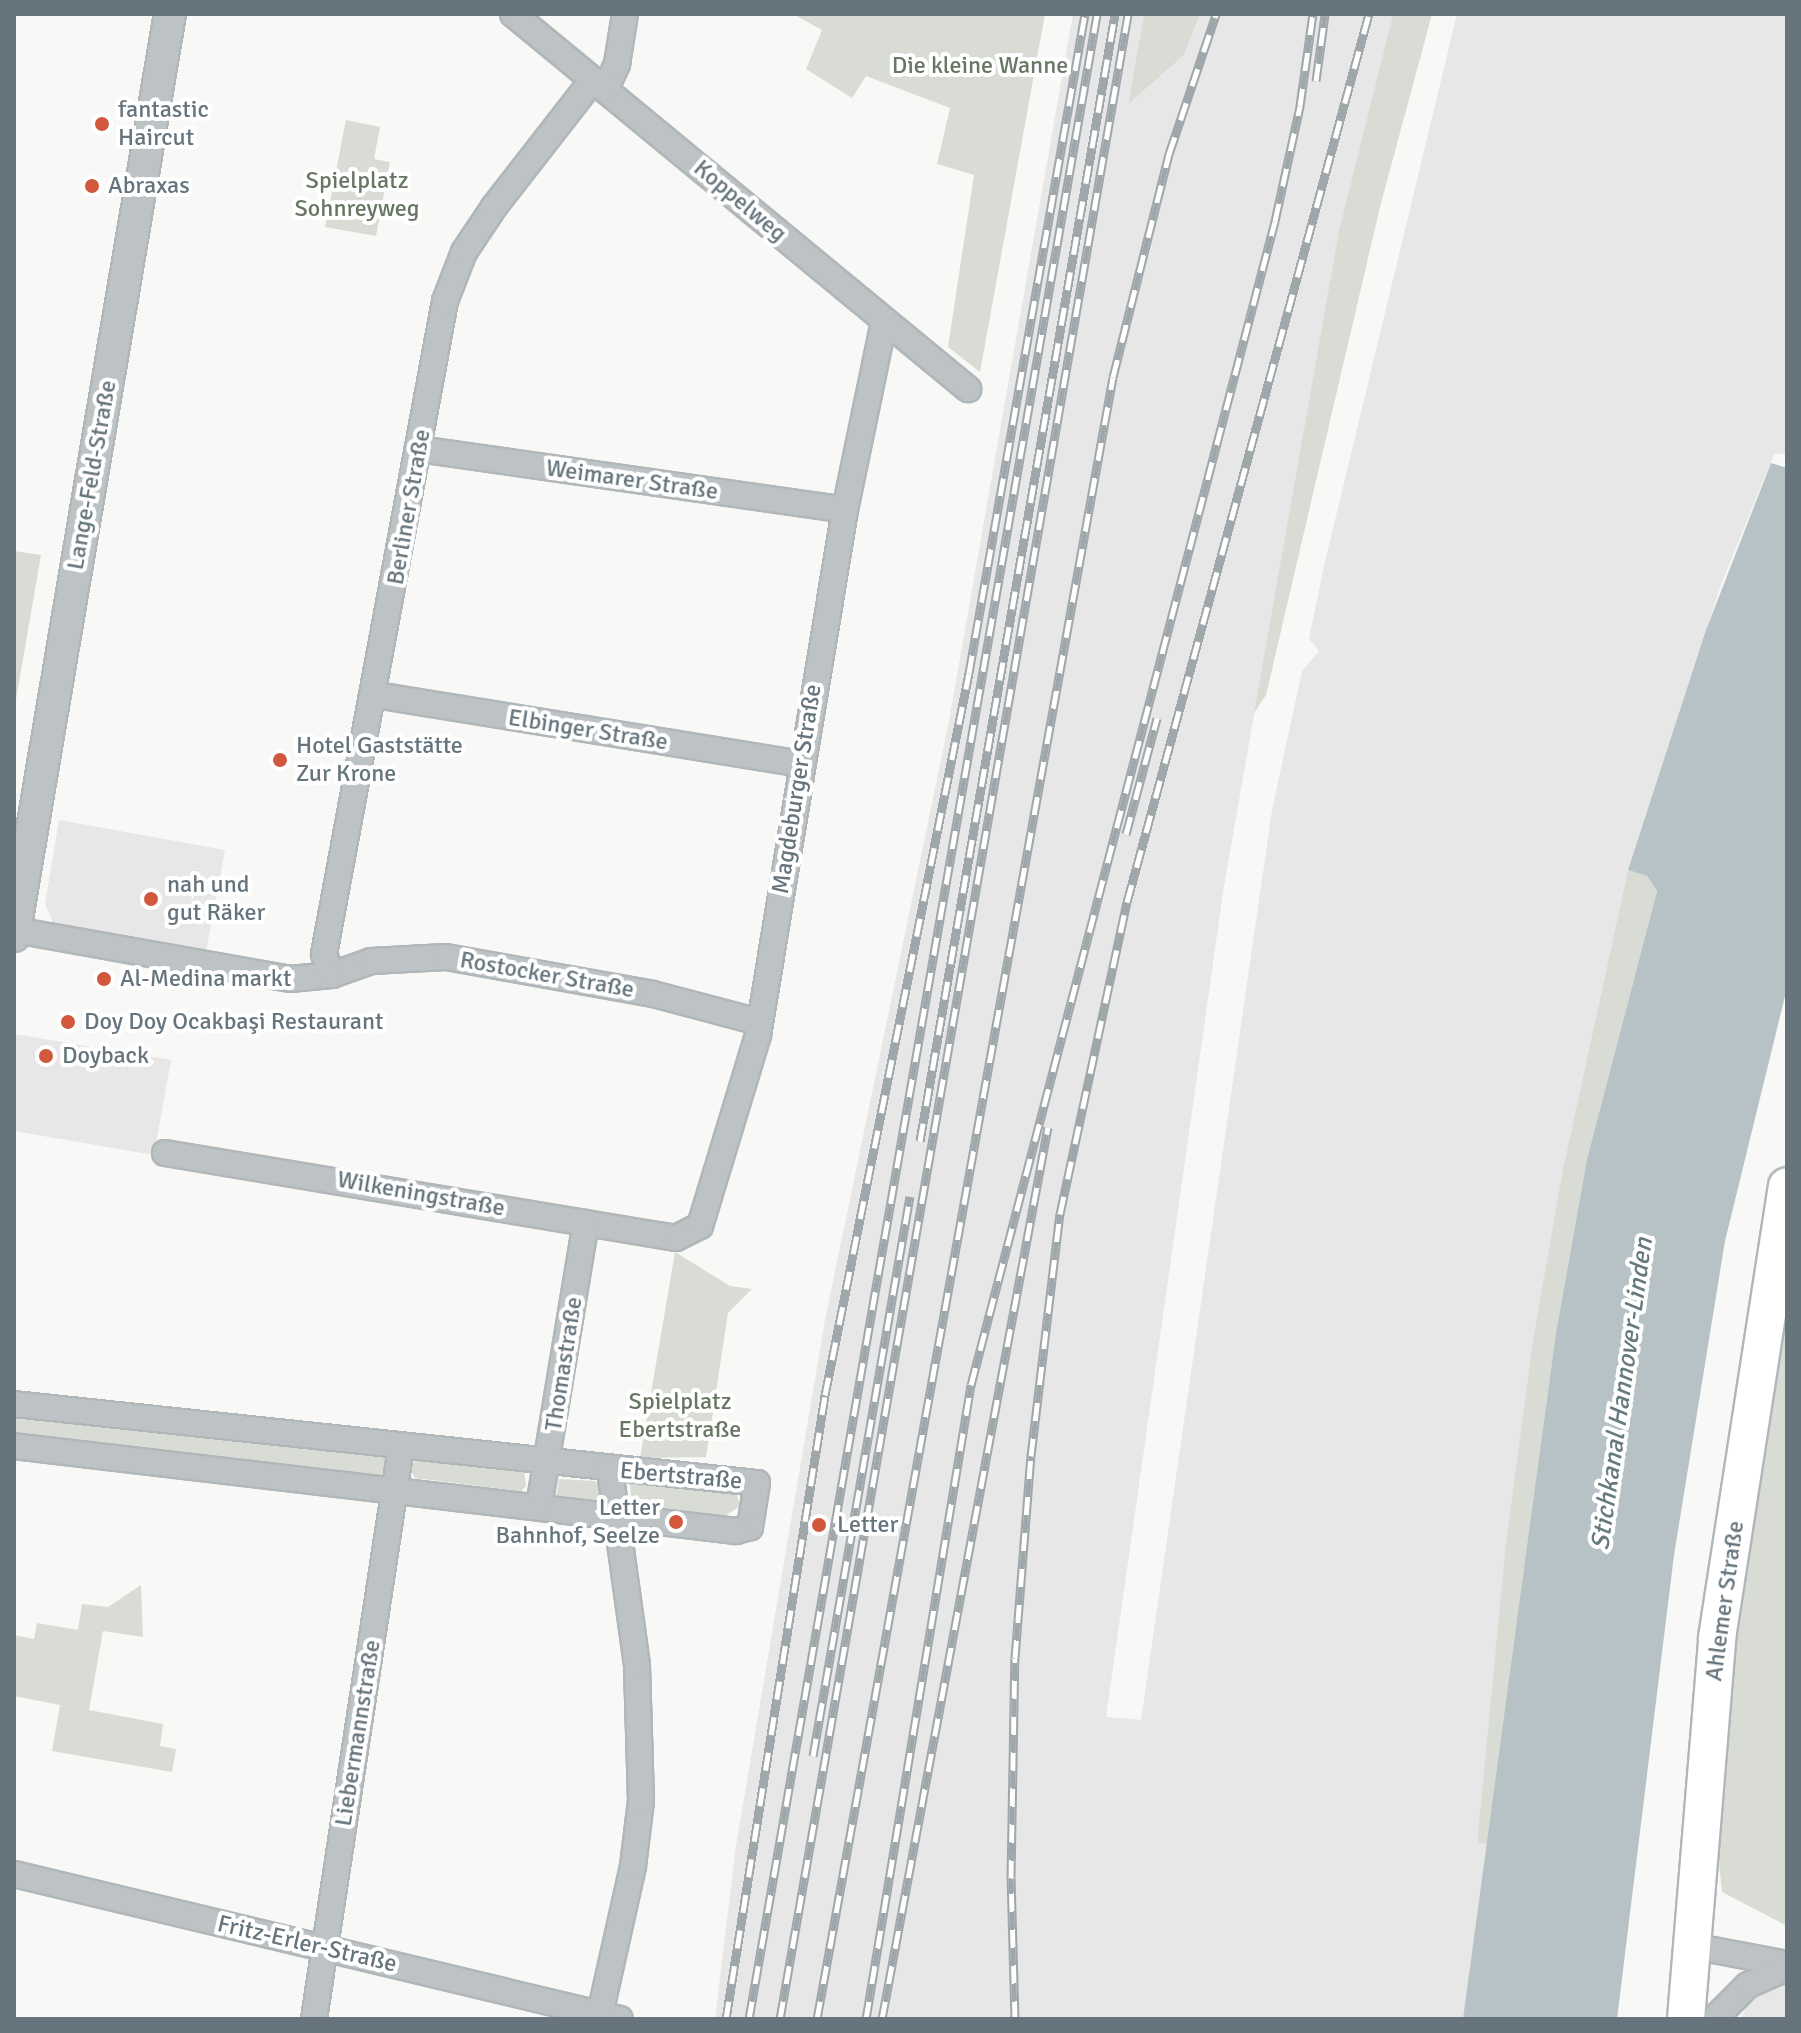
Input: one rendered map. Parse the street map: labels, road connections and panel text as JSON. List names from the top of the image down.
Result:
{
  "streets": {
    "main road": ["Ahlemer Straße"],
    "street": [
      "Koppelweg",
      "Lange-Feld-Straße",
      "Weimarer Straße",
      "Berliner Straße",
      "Elbinger Straße",
      "Magdeburger Straße",
      "Rostocker Straße",
      "Wilkeningstraße",
      "Thomastraße",
      "Ebertstraße",
      "Liebermannstraße",
      "Fritz-Erler-Straße"
    ]
  },
  "crossings": [
    ["Koppelweg", "Berliner Straße"],
    ["Koppelweg", "Magdeburger Straße"],
    ["Lange-Feld-Straße", "Rostocker Straße"],
    ["Weimarer Straße", "Berliner Straße"],
    ["Weimarer Straße", "Magdeburger Straße"],
    ["Berliner Straße", "Elbinger Straße"],
    ["Berliner Straße", "Rostocker Straße"],
    ["Elbinger Straße", "Magdeburger Straße"],
    ["Magdeburger Straße", "Rostocker Straße"],
    ["Magdeburger Straße", "Wilkeningstraße"],
    ["Wilkeningstraße", "Thomastraße"],
    ["Thomastraße", "Ebertstraße"],
    ["Ebertstraße", "Liebermannstraße"],
    ["Liebermannstraße", "Fritz-Erler-Straße"]
  ],
  "water": ["Stichkanal Hannover-Linden"],
  "parks": ["Die kleine Wanne", "Spielplatz Sohnreyweg", "Spielplatz Ebertstraße"],
  "places": [
    "fantastic Haircut",
    "Abraxas",
    "Hotel Gaststätte Zur Krone",
    "nah und gut Räker",
    "Al-Medina markt",
    "Doy Doy Ocakbaşi Restaurant",
    "Doyback",
    "Letter Bahnhof, Seelze",
    "Letter"
  ]
}
